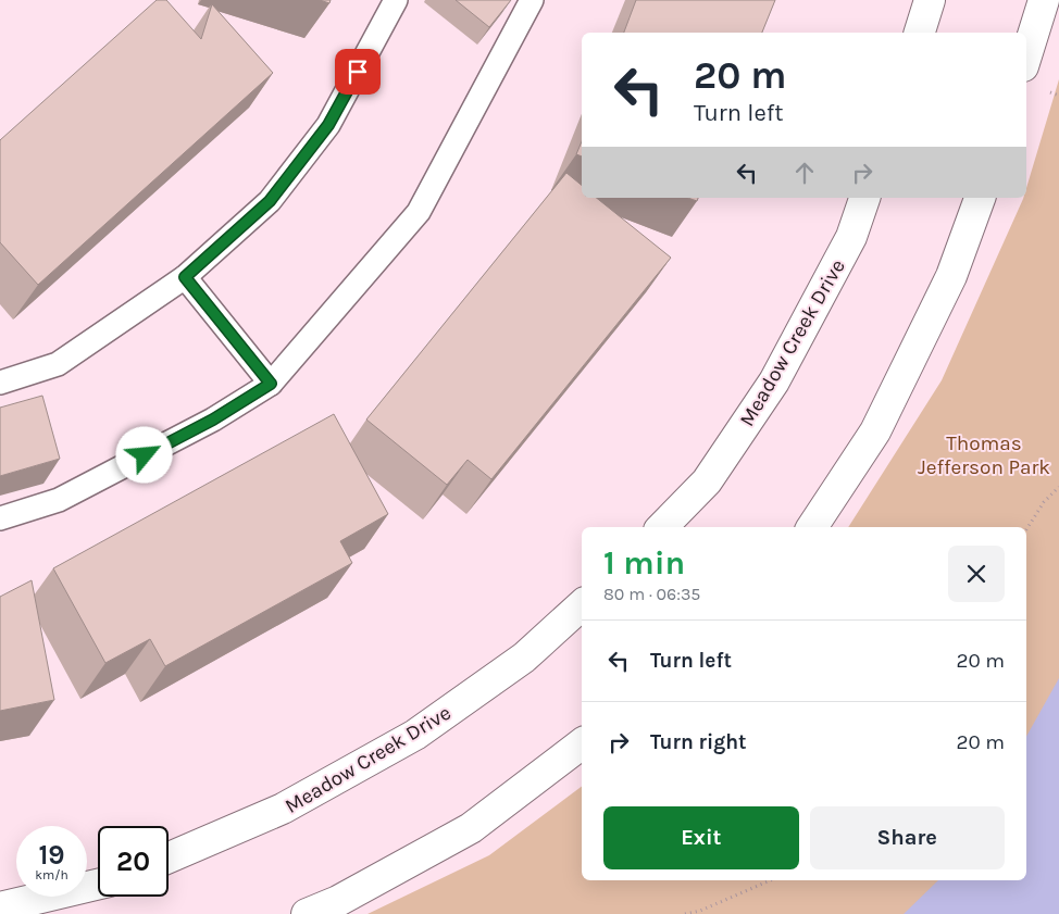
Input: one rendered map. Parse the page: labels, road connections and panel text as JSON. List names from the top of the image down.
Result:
{
  "streets": {
    "street": ["Meadow Creek Drive"]
  },
  "parks": ["Thomas Jefferson Park"],
  "page": {
    "turn": ["20 m", "Turn left"],
    "heading": ["1 min", "80 m · 06:35"],
    "list": [
      {
        "name": "Turn left",
        "value": "20 m"
      },
      {
        "name": "Turn right",
        "value": "20 m"
      }
    ],
    "buttons": ["Exit", "Share"],
    "speed": "19 km/h",
    "limit": "20"
  }
}
